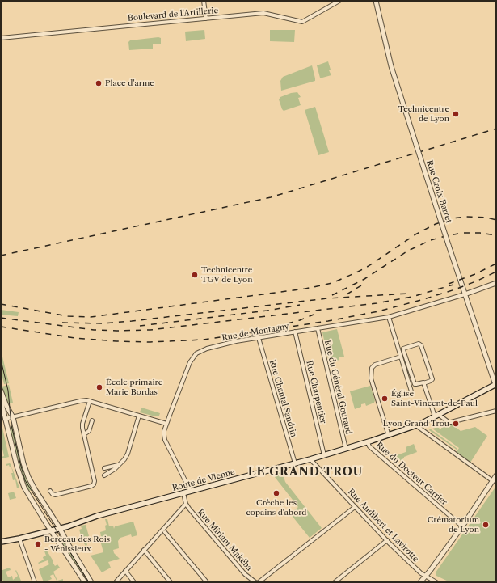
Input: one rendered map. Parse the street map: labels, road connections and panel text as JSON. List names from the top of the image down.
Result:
{
  "streets": {
    "main road": ["Route de Vienne"],
    "street": [
      "Boulevard de l'Artillerie",
      "Rue Croix Barret",
      "Rue de Montagny",
      "Rue du Général Gouraud",
      "Rue Charpentier",
      "Rue Chantal Sandrin",
      "Rue du Docteur Carrier",
      "Rue Audibert et Lavirotte",
      "Rue Miriam Makéba"
    ]
  },
  "crossings": [
    ["Rue Croix Barret", "Rue de Montagny"],
    ["Rue Croix Barret", "Route de Vienne"],
    ["Rue de Montagny", "Rue du Général Gouraud"],
    ["Rue de Montagny", "Rue Charpentier"],
    ["Rue de Montagny", "Rue Chantal Sandrin"],
    ["Rue de Montagny", "Route de Vienne"],
    ["Rue du Général Gouraud", "Route de Vienne"],
    ["Rue Charpentier", "Route de Vienne"],
    ["Rue Chantal Sandrin", "Route de Vienne"],
    ["Rue du Docteur Carrier", "Route de Vienne"],
    ["Route de Vienne", "Rue Audibert et Lavirotte"]
  ],
  "districts": ["LE GRAND TROU"],
  "places": [
    "Place d'arme",
    "Technicentre de Lyon",
    "Technicentre TGV de Lyon",
    "École primaire Marie Bordas",
    "Église Saint-Vincent-de-Paul",
    "Lyon Grand Trou",
    "Crèche les copains d'abord",
    "Crématorium de Lyon",
    "Berceau des Rois - Vénissieux"
  ]
}
